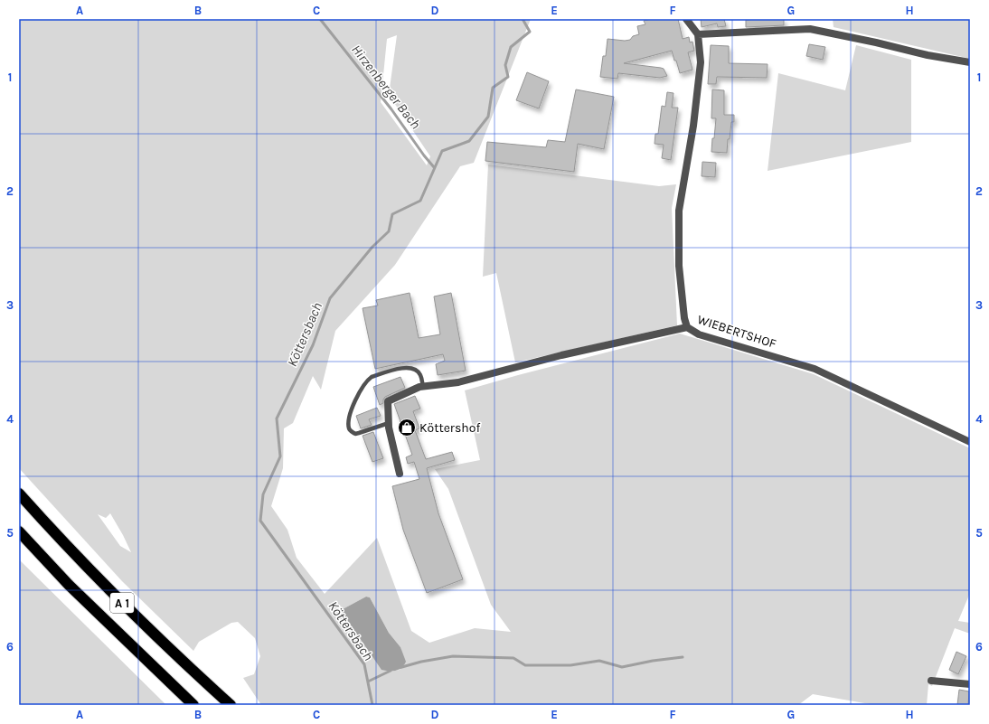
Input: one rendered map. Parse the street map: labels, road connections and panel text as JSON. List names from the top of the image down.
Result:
{
  "streets": {
    "highway": ["A 1"],
    "street": ["WIEBERTSHOF"]
  },
  "water": ["Hirzenberger Bach", "Köttersbach"],
  "places": {
    "shop": ["Köttershof"]
  },
  "grid": {
    "columns": [
      "A",
      "B",
      "C",
      "D",
      "E",
      "F",
      "G",
      "H"
    ],
    "rows": [
      "1",
      "2",
      "3",
      "4",
      "5",
      "6"
    ]
  }
}
